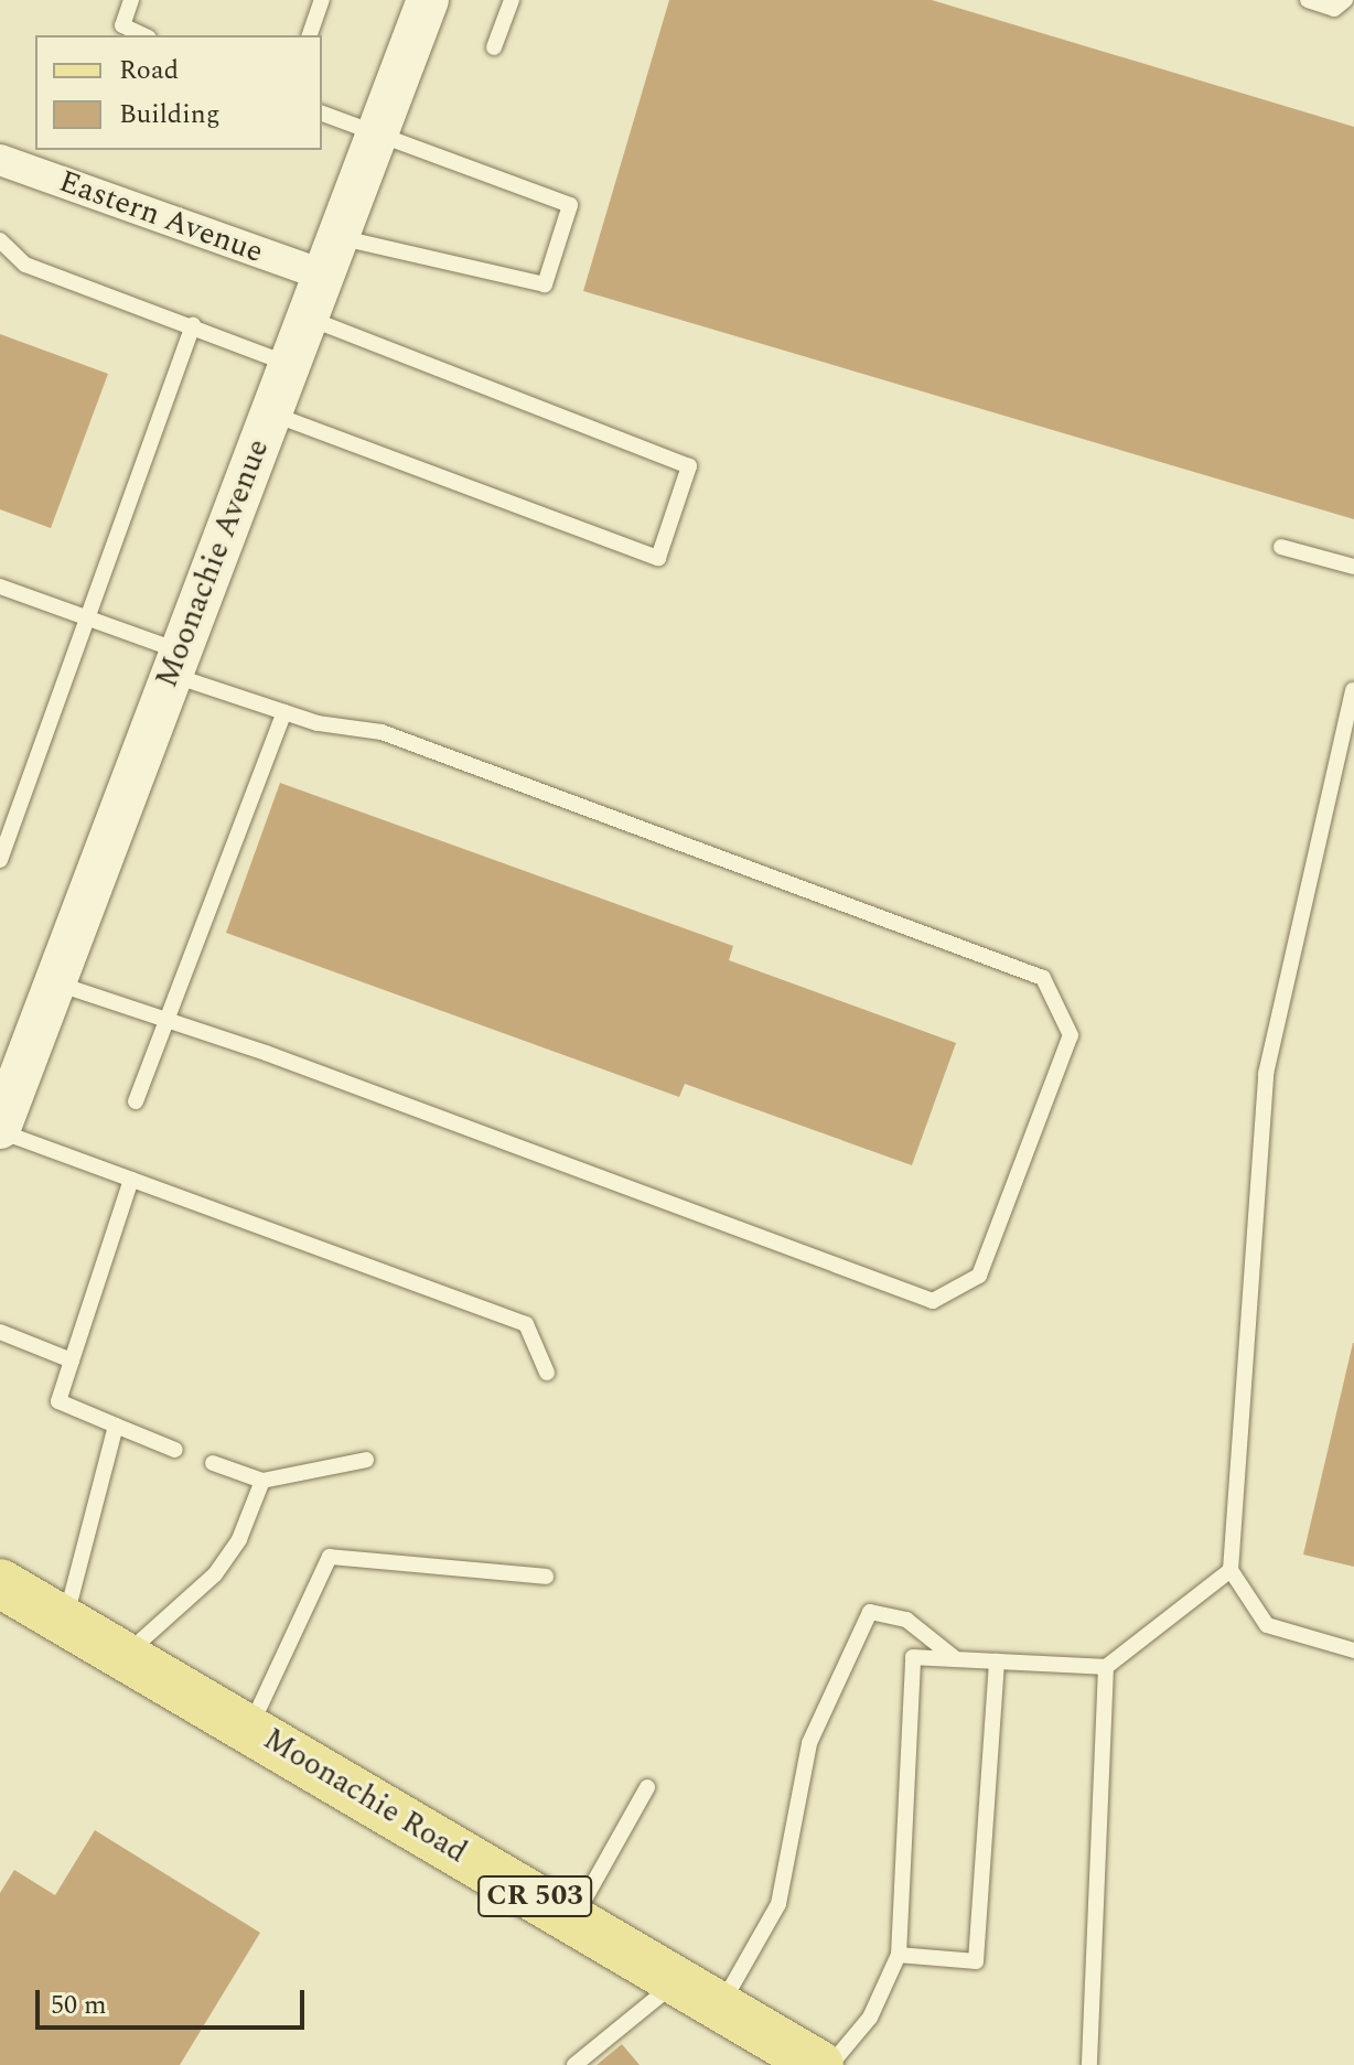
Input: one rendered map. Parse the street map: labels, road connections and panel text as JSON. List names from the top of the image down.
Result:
{
  "streets": {
    "main road": ["Moonachie Avenue", "Moonachie Road", "CR 503"],
    "street": ["Eastern Avenue"]
  },
  "crossings": [
    ["Eastern Avenue", "Moonachie Avenue"]
  ],
  "legend": ["Road", "Building"],
  "scale_bar": "50 m"
}
